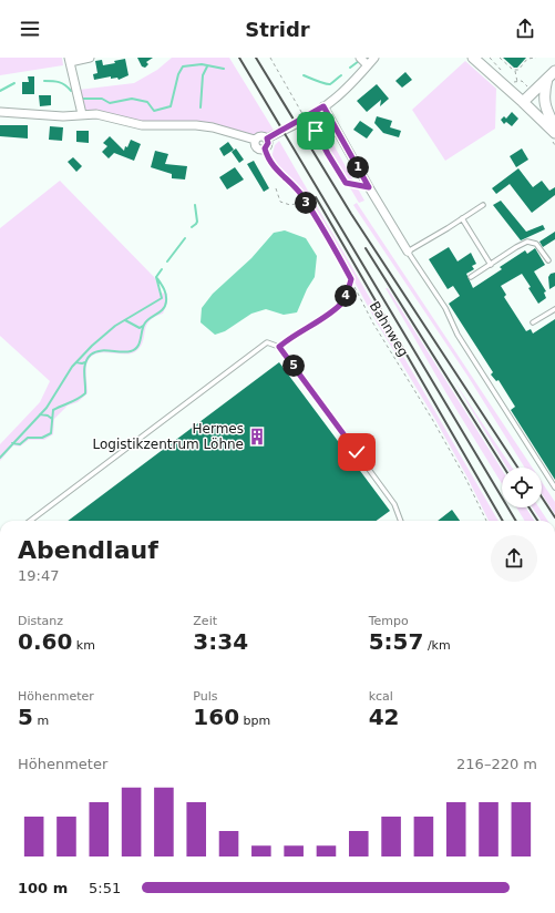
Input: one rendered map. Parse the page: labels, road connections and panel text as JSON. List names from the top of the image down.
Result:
{
  "streets": {
    "path": ["Bahnweg"]
  },
  "places": {
    "building": ["Hermes Logistikzentrum Löhne"]
  },
  "page": {
    "header": "Stridr",
    "pins": [
      "1",
      "3",
      "4",
      "5"
    ],
    "heading": ["Abendlauf", "19:47"],
    "stats": [
      ["Distanz", "0.60 km"],
      ["Zeit", "3:34"],
      ["Tempo", "5:57 /km"],
      ["Höhenmeter", "5 m"],
      ["Puls", "160 bpm"],
      ["kcal", "42"]
    ],
    "chart": ["Höhenmeter", "216–220 m"],
    "list": [
      {
        "name": "100 m",
        "note": "5:51"
      }
    ]
  }
}
